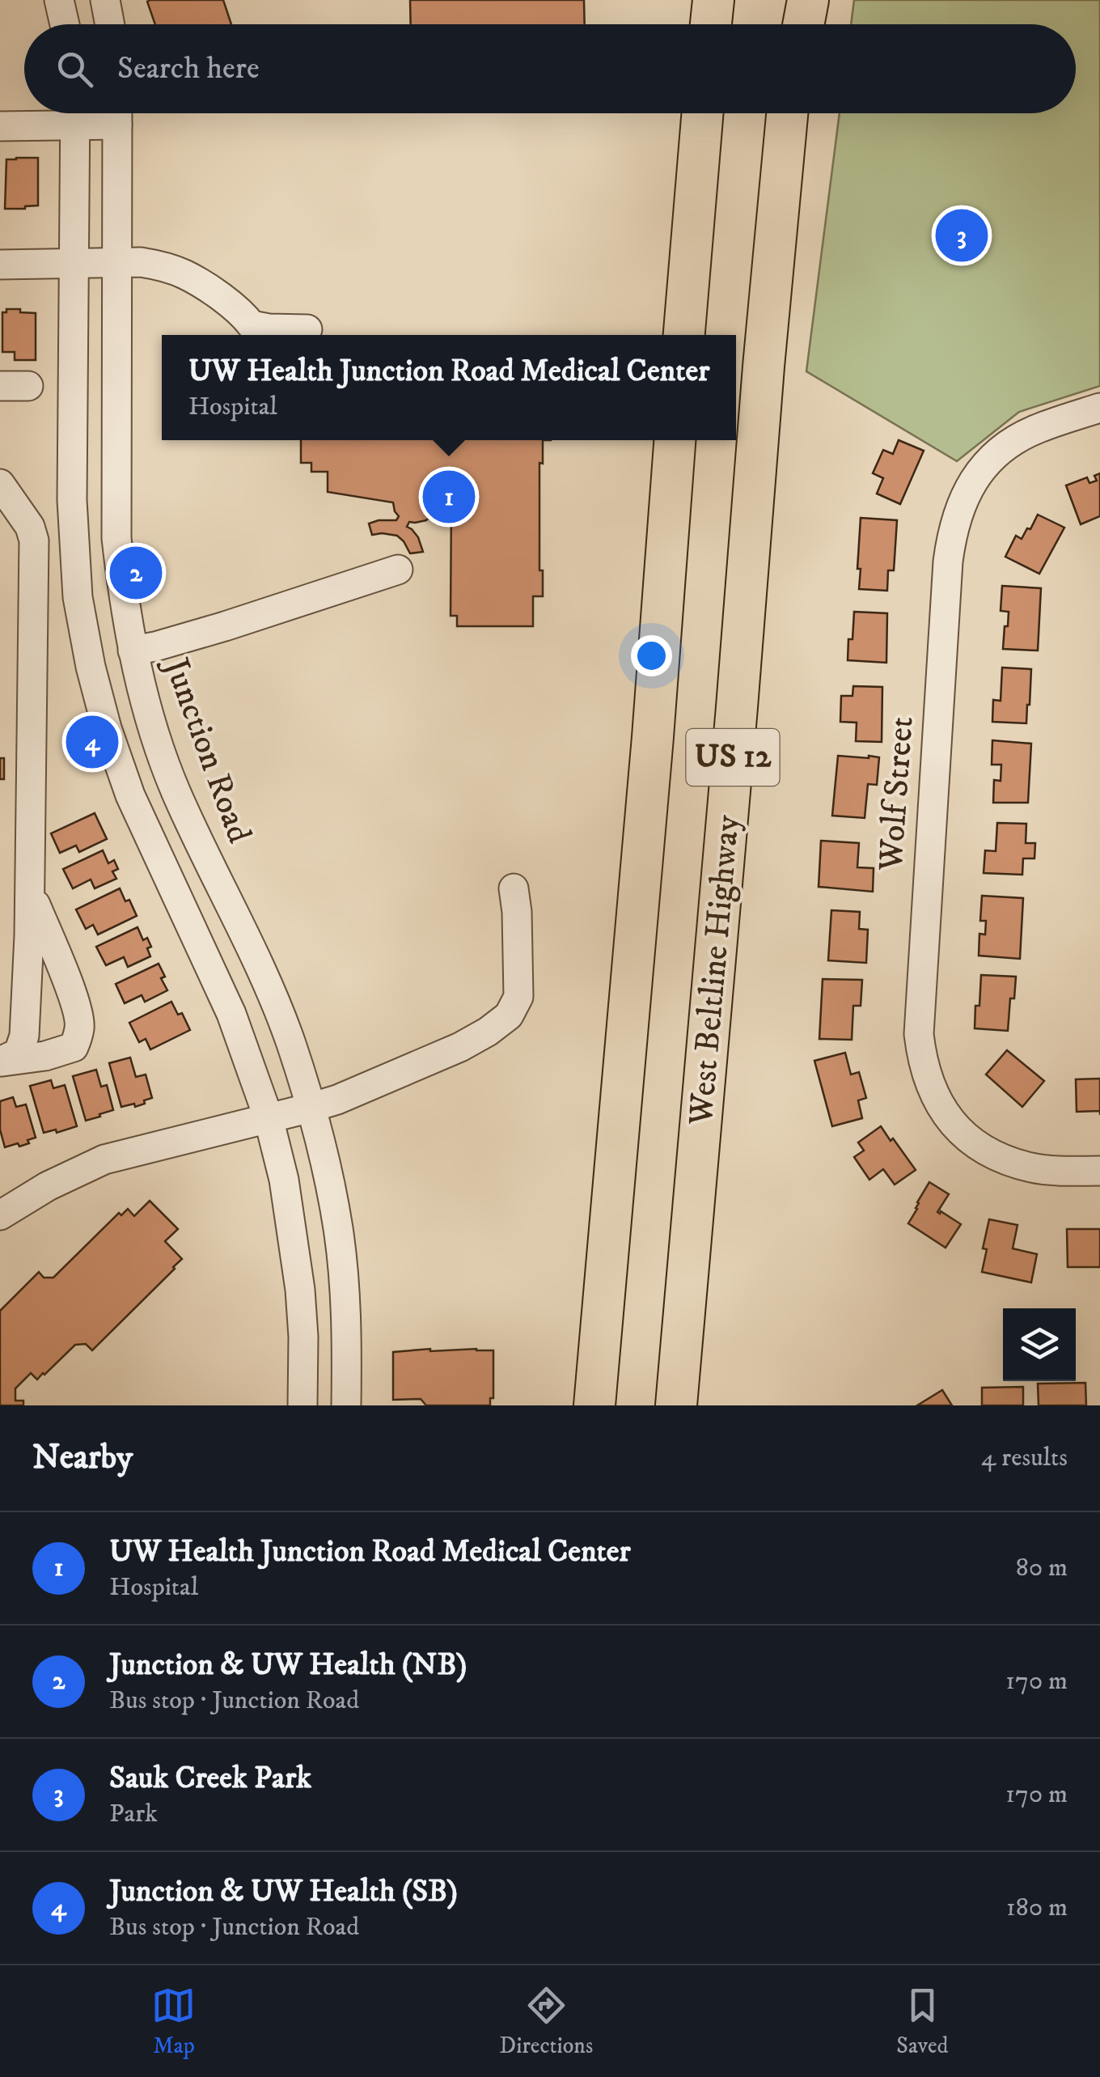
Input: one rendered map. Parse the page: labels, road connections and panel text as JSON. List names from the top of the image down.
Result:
{
  "streets": {
    "highway": ["US 12", "West Beltline Highway"],
    "street": ["Junction Road", "Wolf Street"]
  },
  "page": {
    "search": "Search here",
    "pins": [
      "3",
      "1",
      "2",
      "4"
    ],
    "popup": ["UW Health Junction Road Medical Center", "Hospital"],
    "heading": ["Nearby", "4 results"],
    "list": [
      {
        "mark": "1",
        "name": "UW Health Junction Road Medical Center",
        "note": "Hospital",
        "value": "80 m"
      },
      {
        "mark": "2",
        "name": "Junction & UW Health (NB)",
        "note": "Bus stop · Junction Road",
        "value": "170 m"
      },
      {
        "mark": "3",
        "name": "Sauk Creek Park",
        "note": "Park",
        "value": "170 m"
      },
      {
        "mark": "4",
        "name": "Junction & UW Health (SB)",
        "note": "Bus stop · Junction Road",
        "value": "180 m"
      }
    ],
    "nav": ["Map", "Directions", "Saved"]
  }
}
